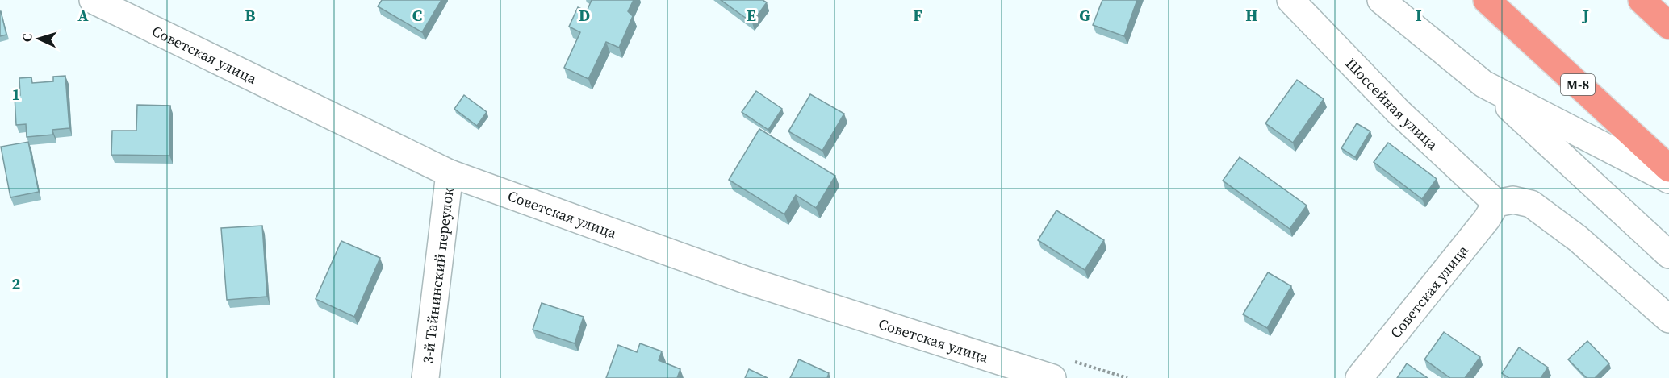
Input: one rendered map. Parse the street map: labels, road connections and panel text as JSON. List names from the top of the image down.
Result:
{
  "streets": {
    "highway": ["М-8"],
    "street": ["Советская улица", "Шоссейная улица", "3-й Тайнинский переулок"]
  },
  "crossings": [
    ["Советская улица", "Шоссейная улица"],
    ["Советская улица", "3-й Тайнинский переулок"]
  ],
  "north": "left",
  "grid": {
    "columns": [
      "A",
      "B",
      "C",
      "D",
      "E",
      "F",
      "G",
      "H",
      "I",
      "J"
    ],
    "rows": ["1", "2"]
  }
}
